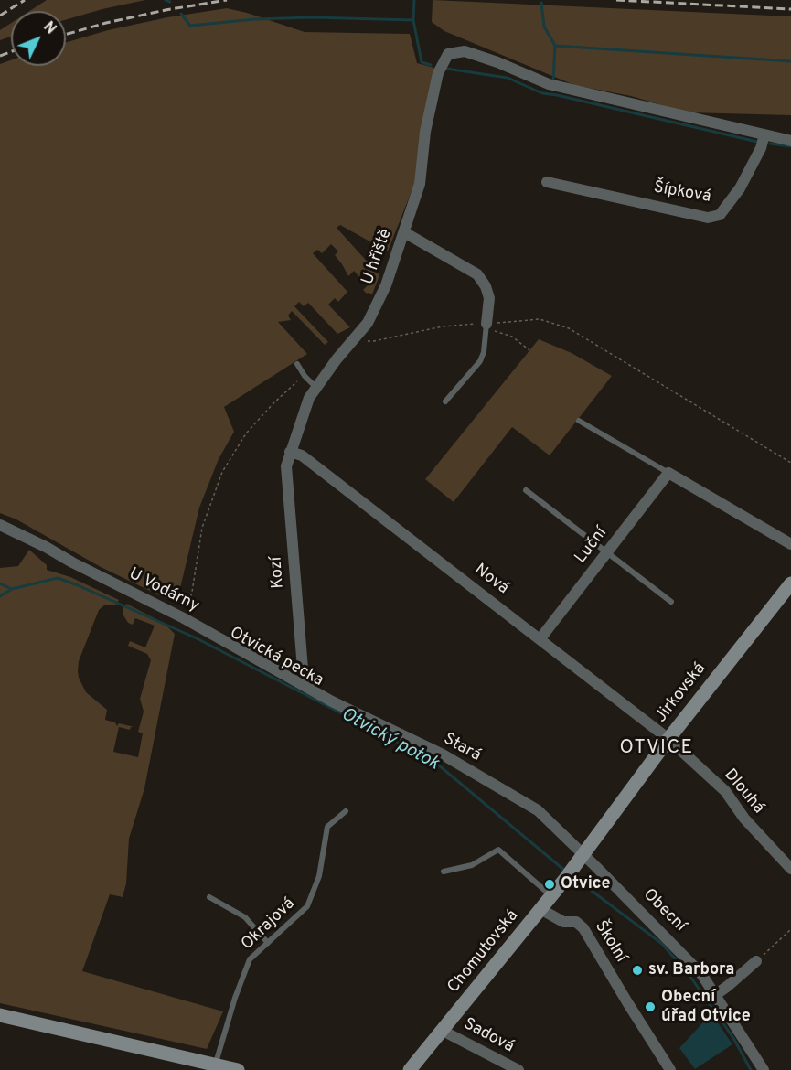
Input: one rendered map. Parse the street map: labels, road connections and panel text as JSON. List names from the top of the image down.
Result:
{
  "streets": {
    "main road": ["Jirkovská", "Chomutovská"],
    "street": [
      "Šípková",
      "U hřiště",
      "Luční",
      "Kozí",
      "Nová",
      "U Vodárny",
      "Stará",
      "Dlouhá",
      "Obecní",
      "Školní",
      "Sadová"
    ],
    "lane": ["Okrajová"]
  },
  "crossings": [
    ["Šípková", "U hřiště"],
    ["U hřiště", "Kozí"],
    ["U hřiště", "Nová"],
    ["Luční", "Nová"],
    ["Kozí", "Nová"],
    ["Kozí", "U Vodárny"],
    ["Kozí", "Stará"],
    ["Nová", "Jirkovská"],
    ["Nová", "Dlouhá"],
    ["U Vodárny", "Stará"],
    ["Jirkovská", "Stará"],
    ["Jirkovská", "Dlouhá"],
    ["Jirkovská", "Obecní"],
    ["Jirkovská", "Chomutovská"],
    ["Stará", "Obecní"],
    ["Stará", "Chomutovská"],
    ["Obecní", "Chomutovská"],
    ["Školní", "Chomutovská"],
    ["Chomutovská", "Sadová"]
  ],
  "districts": ["OTVICE"],
  "water": ["Otvický potok"],
  "places": ["Otvice", "sv. Barbora", "Obecní úřad Otvice"],
  "north": "top right"
}
